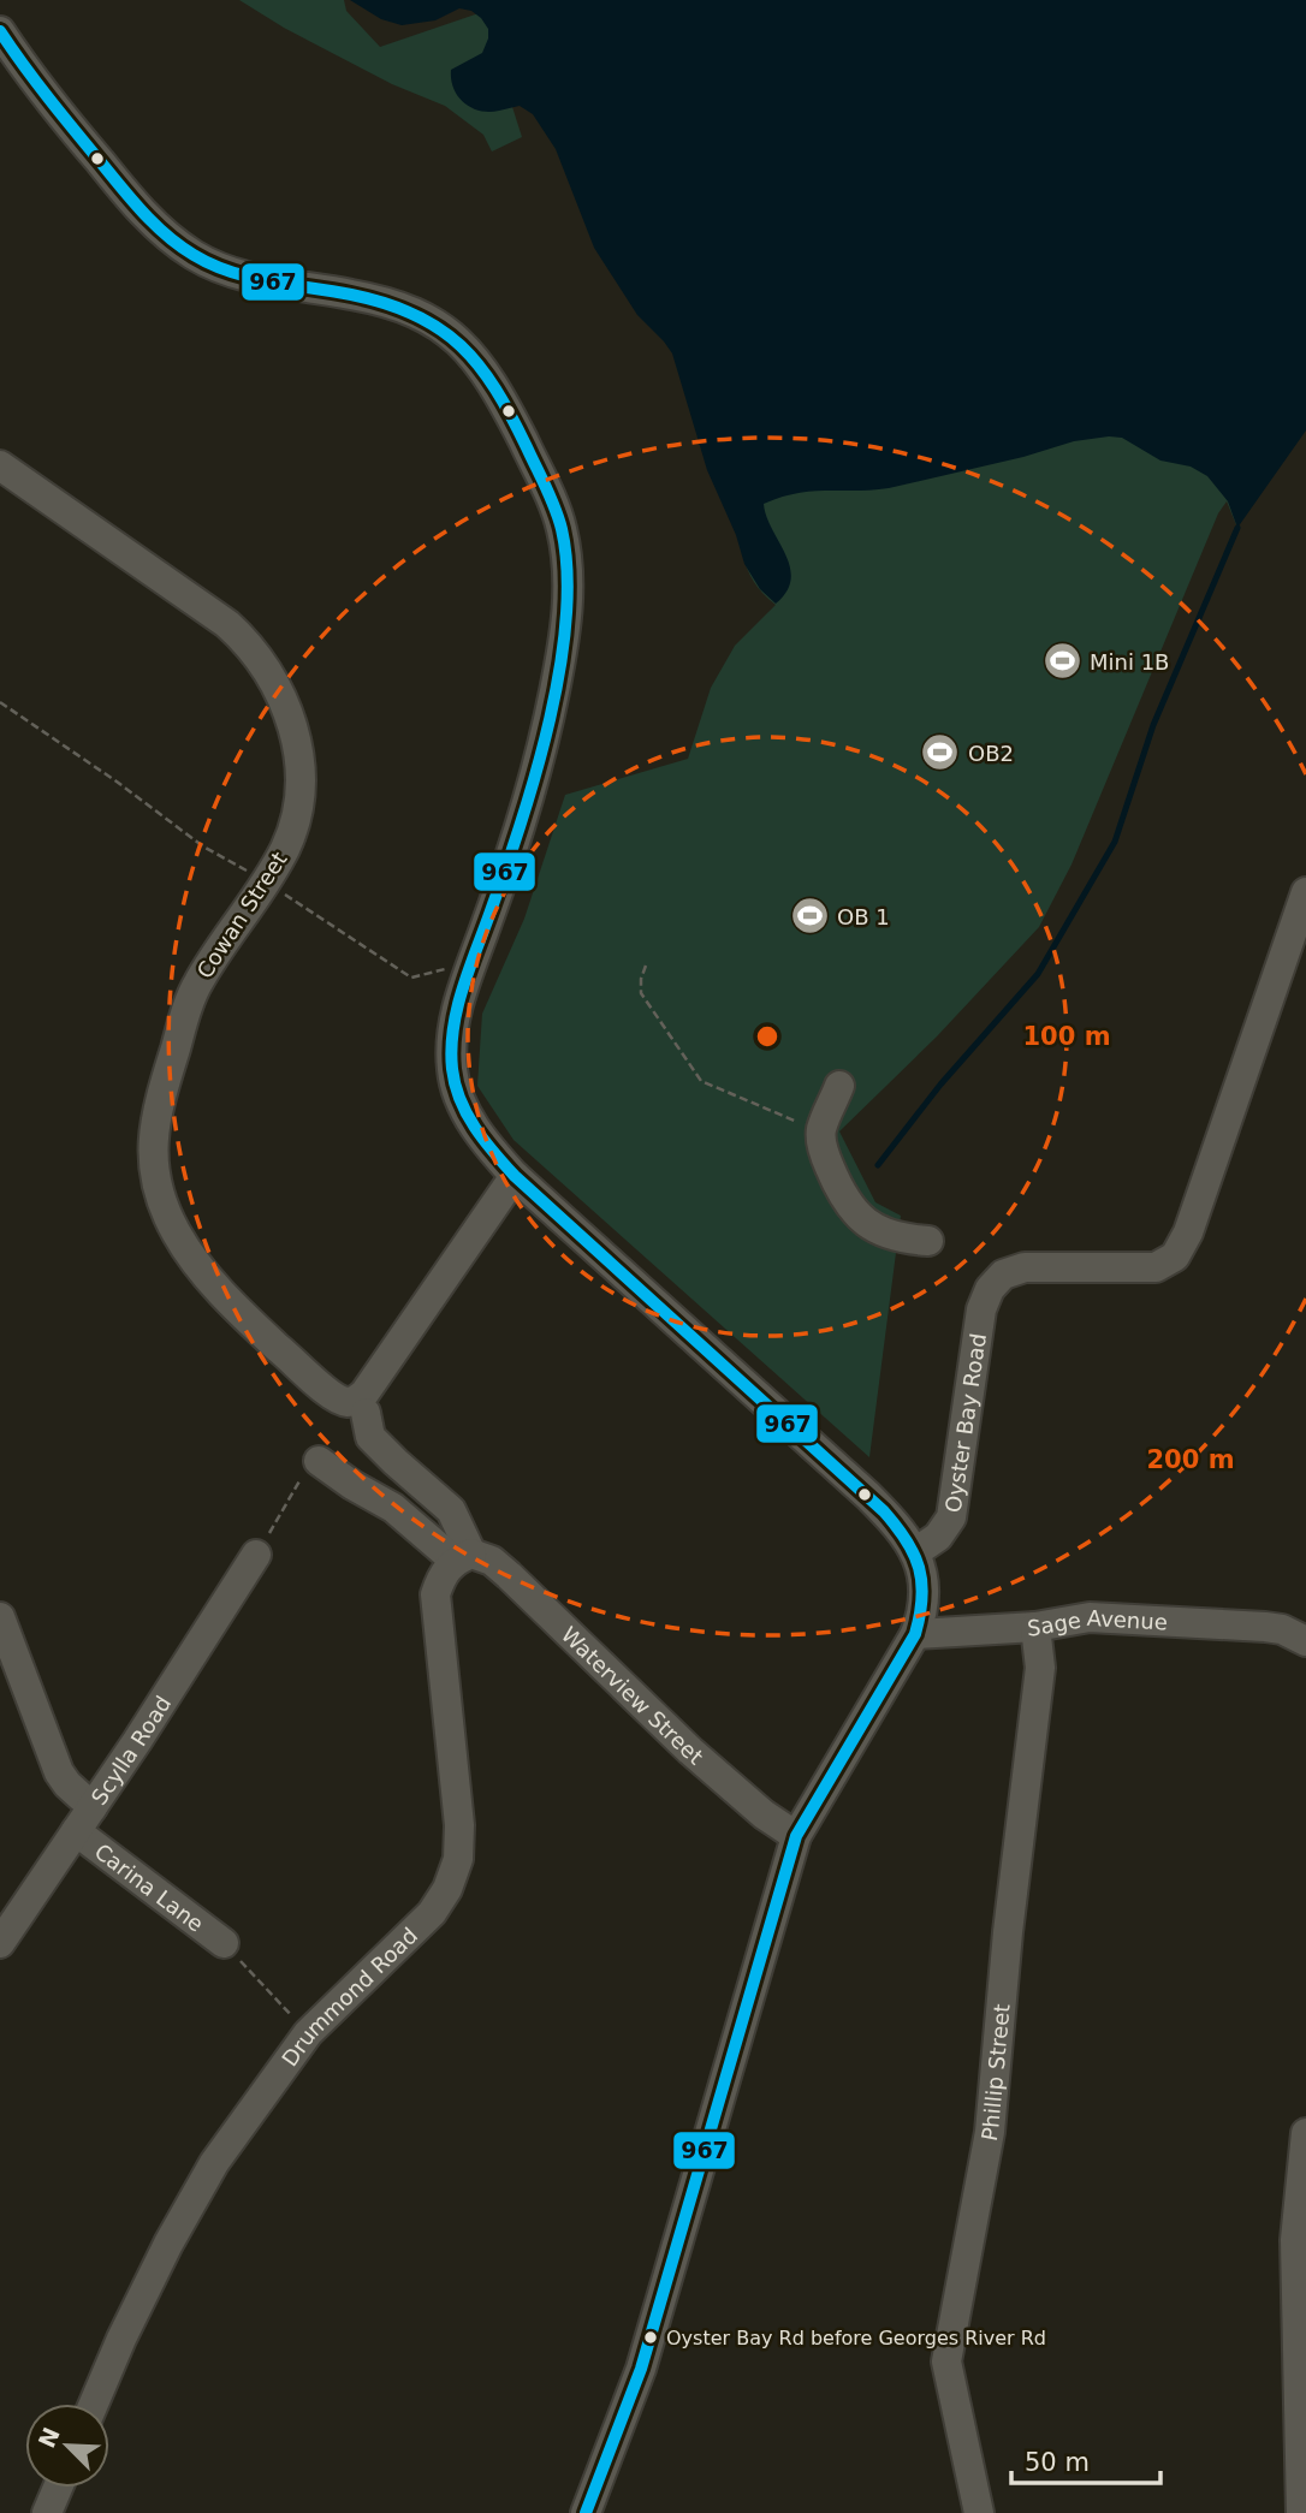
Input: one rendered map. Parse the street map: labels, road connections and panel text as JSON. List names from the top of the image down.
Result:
{
  "streets": {
    "street": [
      "Cowan Street",
      "Oyster Bay Road",
      "Sage Avenue",
      "Waterview Street",
      "Scylla Road",
      "Carina Lane",
      "Drummond Road",
      "Phillip Street"
    ]
  },
  "crossings": [
    ["Sage Avenue", "Phillip Street"],
    ["Waterview Street", "Drummond Road"],
    ["Scylla Road", "Carina Lane"]
  ],
  "places": {
    "sports": ["Mini 1B", "OB2", "OB 1"],
    "other": ["Oyster Bay Rd before Georges River Rd"]
  },
  "lines": ["transit line 967"],
  "scale_bar": "50 m",
  "north": "top left",
  "rings": ["100 m", "200 m"]
}
